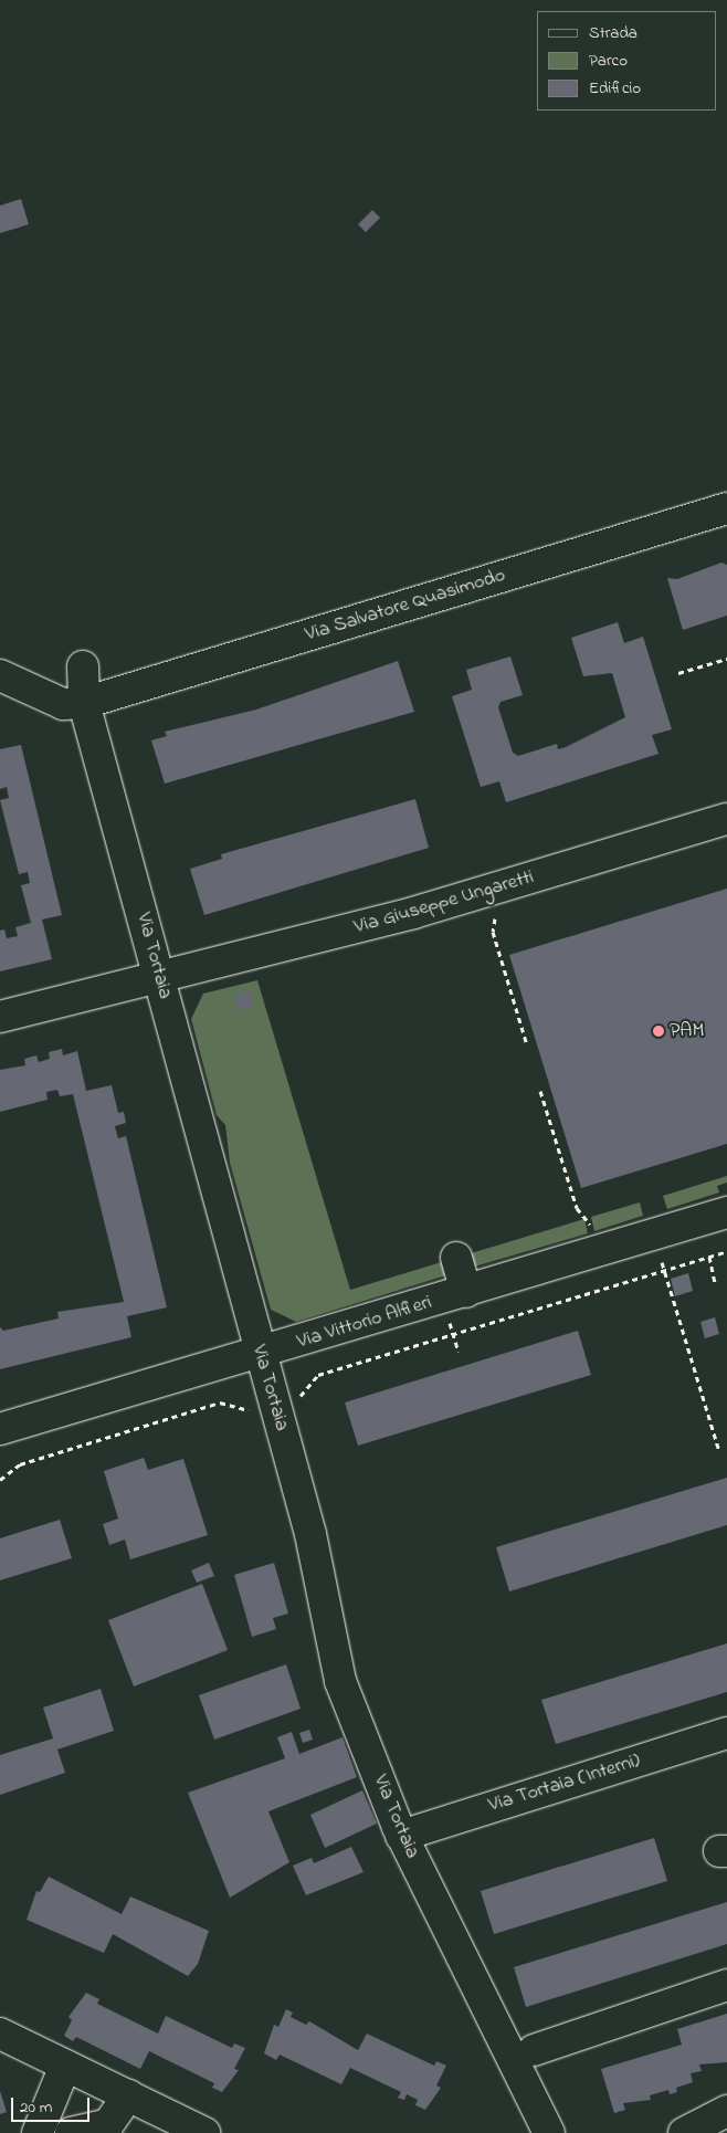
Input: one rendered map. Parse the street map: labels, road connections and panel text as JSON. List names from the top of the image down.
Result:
{
  "streets": {
    "street": [
      "Via Salvatore Quasimodo",
      "Via Giuseppe Ungaretti",
      "Via Tortaia",
      "Via Vittorio Alfieri",
      "Via Tortaia (Interni)"
    ]
  },
  "crossings": [
    ["Via Salvatore Quasimodo", "Via Tortaia"],
    ["Via Giuseppe Ungaretti", "Via Tortaia"],
    ["Via Tortaia", "Via Vittorio Alfieri"],
    ["Via Tortaia", "Via Tortaia (Interni)"]
  ],
  "places": ["PAM"],
  "legend": ["Strada", "Parco", "Edificio"],
  "scale_bar": "20 m"
}
